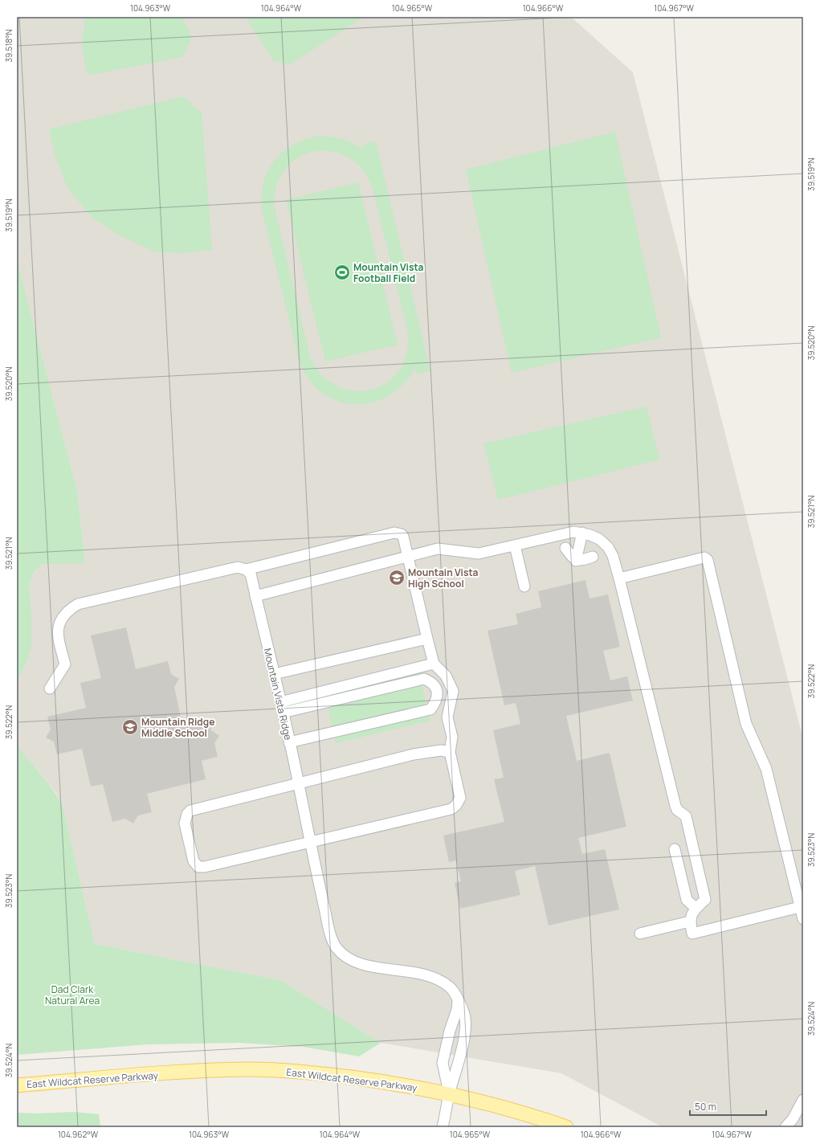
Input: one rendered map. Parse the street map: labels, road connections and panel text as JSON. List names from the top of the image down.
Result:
{
  "streets": {
    "main road": ["East Wildcat Reserve Parkway"],
    "street": ["Mountain Vista Ridge"]
  },
  "crossings": [
    ["Mountain Vista Ridge", "East Wildcat Reserve Parkway"]
  ],
  "parks": ["Dad Clark Natural Area"],
  "places": {
    "sports": ["Mountain Vista Football Field"],
    "school or university": ["Mountain Vista High School", "Mountain Ridge Middle School"]
  },
  "scale_bar": "50 m",
  "coordinates": [
    "104.963°W",
    "104.964°W",
    "104.965°W",
    "104.966°W",
    "104.967°W",
    "39.518°N",
    "39.519°N",
    "39.520°N",
    "39.521°N",
    "39.522°N",
    "39.523°N",
    "39.524°N",
    "104.962°W"
  ]
}
